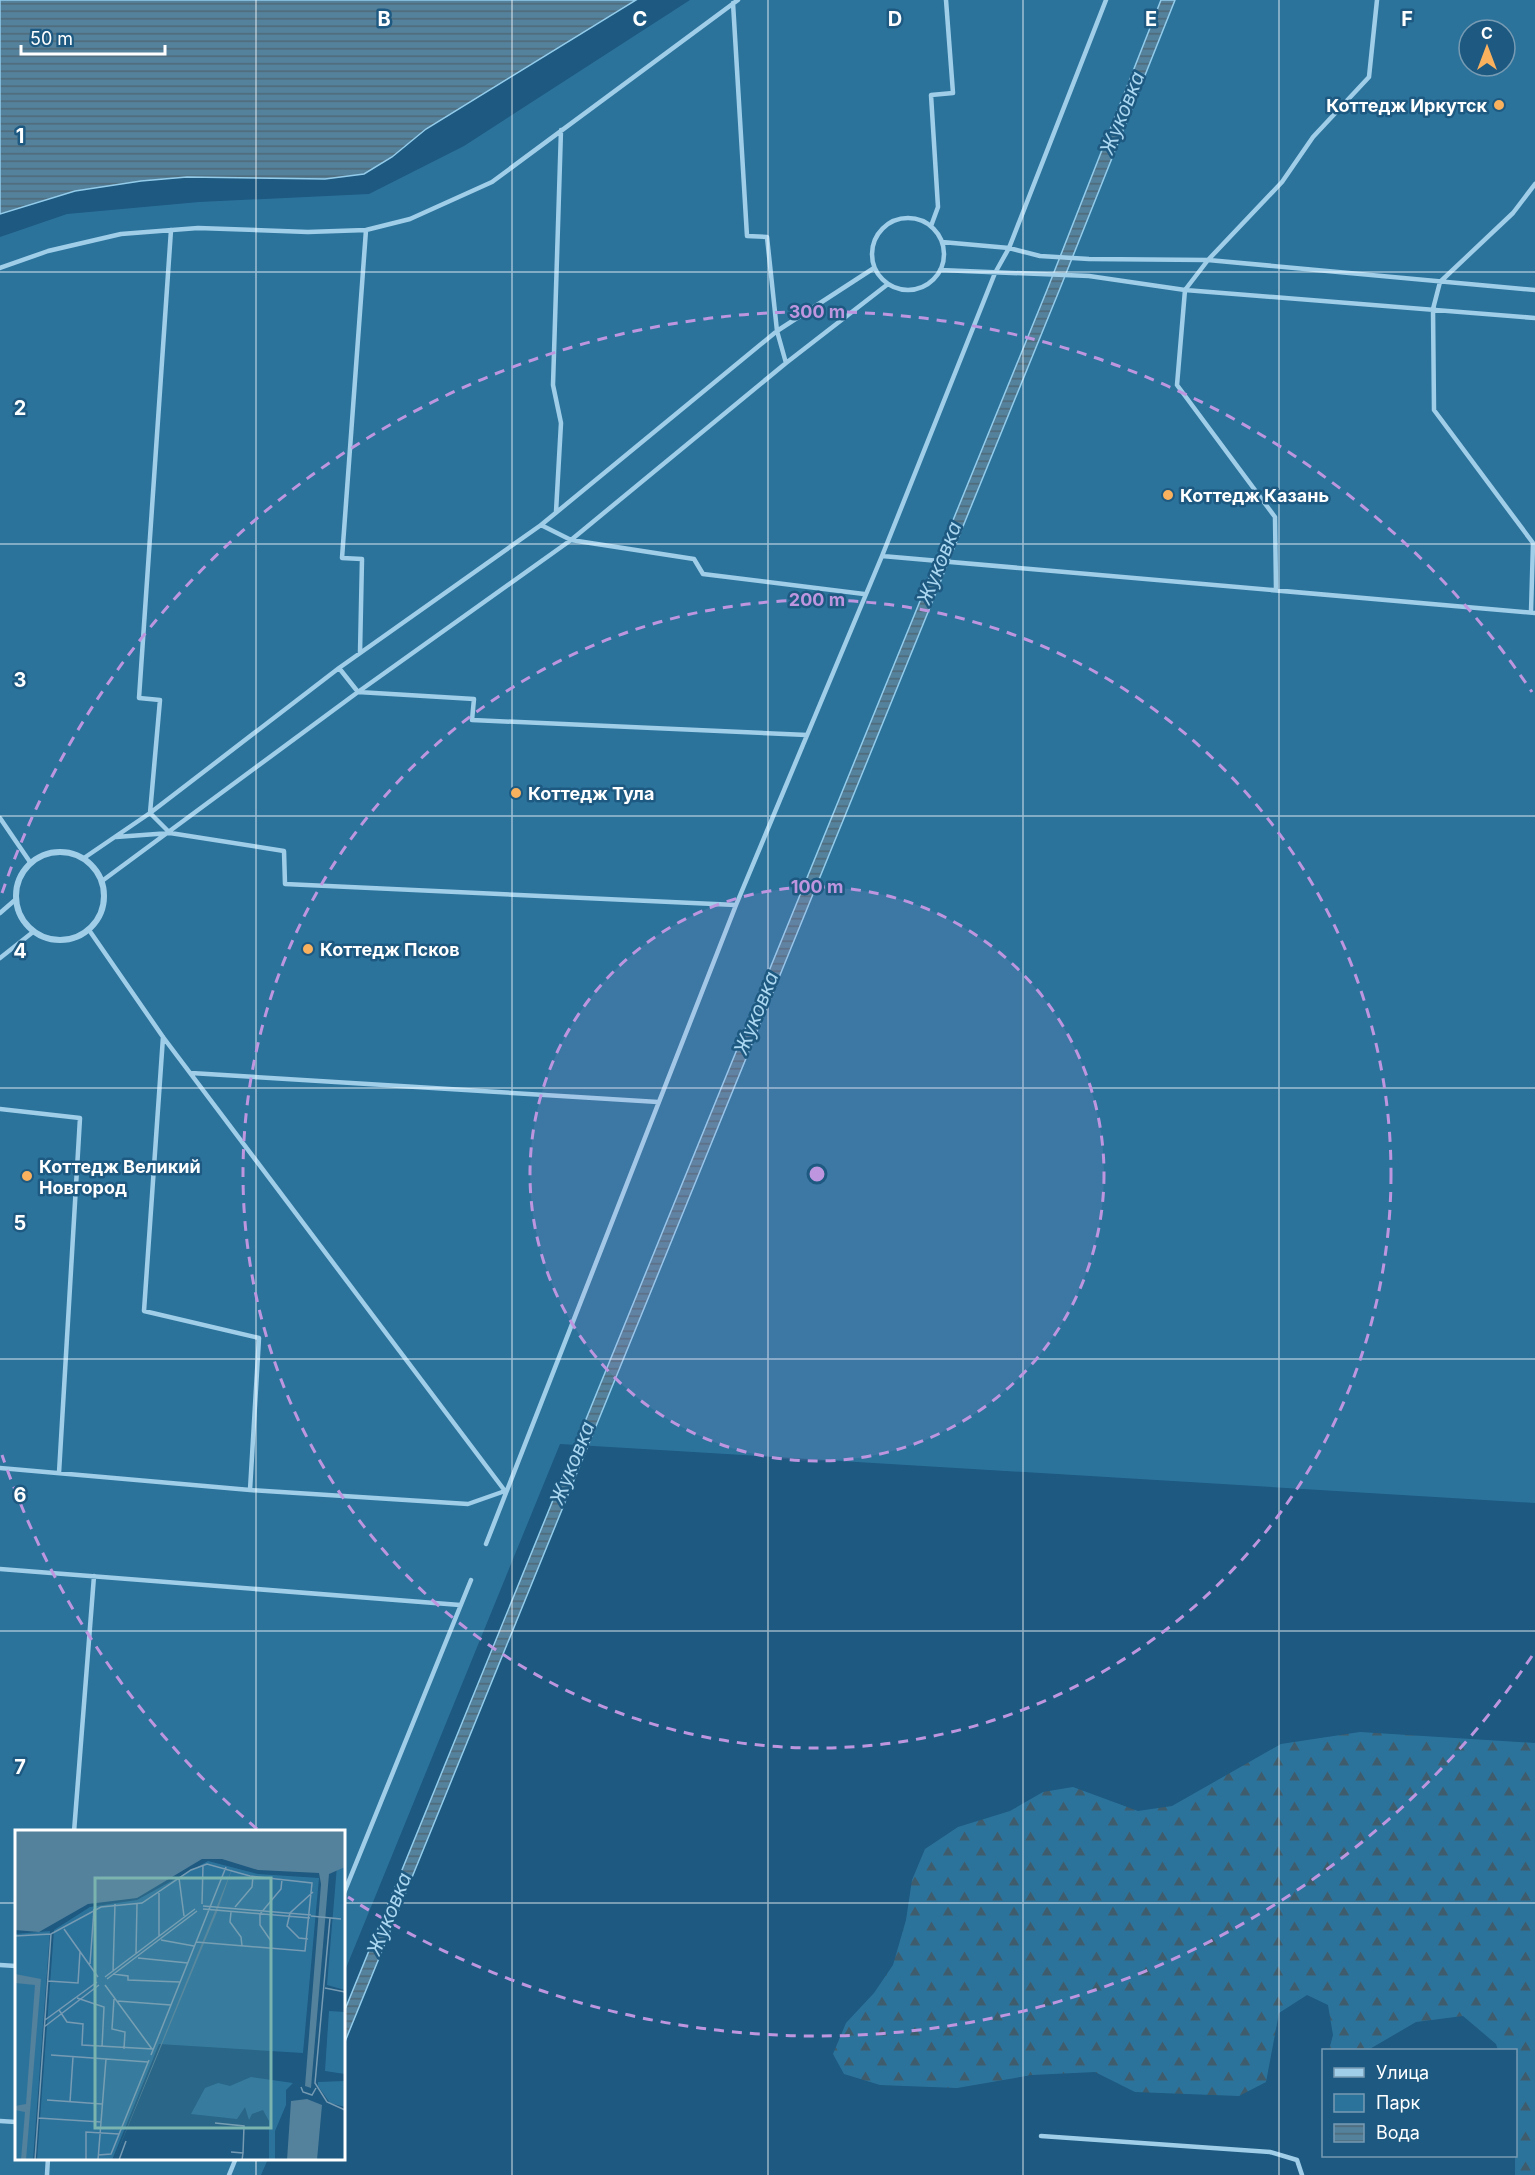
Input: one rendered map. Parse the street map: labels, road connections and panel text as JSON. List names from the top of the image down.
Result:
{
  "water": ["Жуковка"],
  "places": [
    "Коттедж Иркутск",
    "Коттедж Казань",
    "Коттедж Тула",
    "Коттедж Псков",
    "Коттедж Великий Новгород"
  ],
  "legend": ["Улица", "Парк", "Вода"],
  "scale_bar": "50 m",
  "north": "top",
  "grid": {
    "columns": [
      "B",
      "C",
      "D",
      "E",
      "F"
    ],
    "rows": [
      "1",
      "2",
      "3",
      "4",
      "5",
      "6",
      "7"
    ]
  },
  "rings": ["300 m", "200 m", "100 m"]
}
